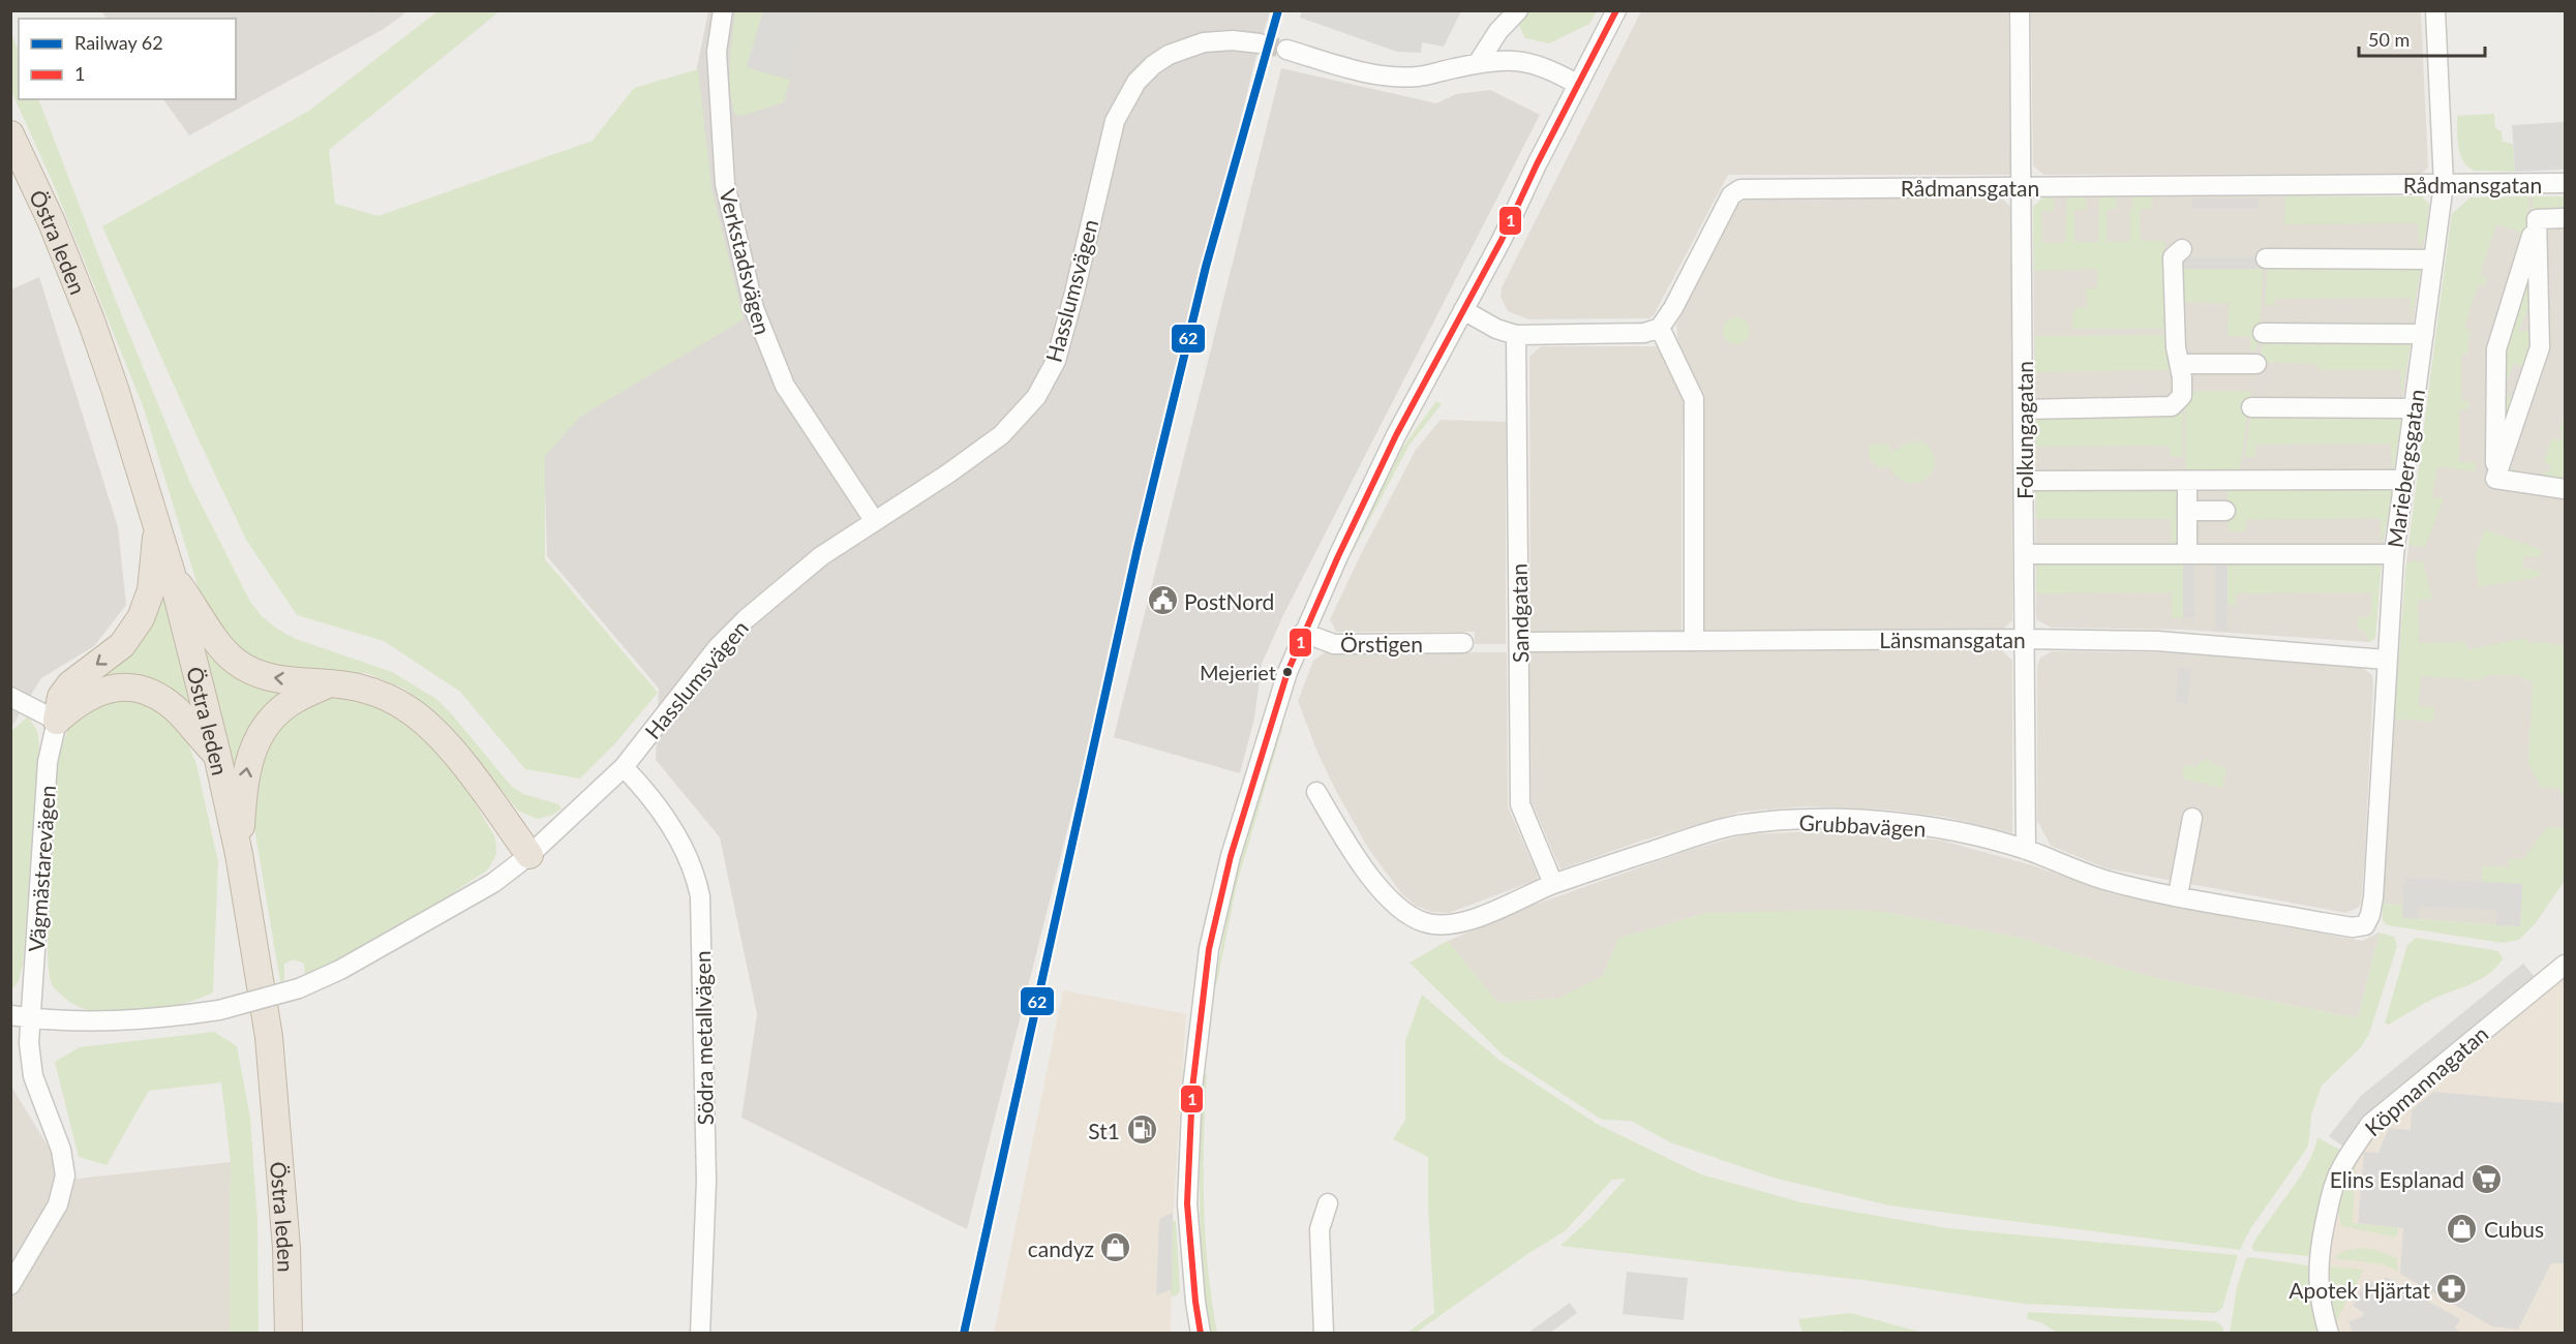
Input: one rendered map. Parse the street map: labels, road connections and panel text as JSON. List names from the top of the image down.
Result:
{
  "streets": {
    "highway": ["Östra leden"],
    "street": [
      "Rådmansgatan",
      "Verkstadsvägen",
      "Hasslumsvägen",
      "Folkungagatan",
      "Mariebergsgatan",
      "Sandgatan",
      "Länsmansgatan",
      "Örstigen",
      "Grubbavägen",
      "Vägmästarevägen",
      "Södra metallvägen",
      "Köpmannagatan"
    ]
  },
  "crossings": [
    ["Rådmansgatan", "Folkungagatan"],
    ["Rådmansgatan", "Mariebergsgatan"],
    ["Verkstadsvägen", "Hasslumsvägen"],
    ["Hasslumsvägen", "Vägmästarevägen"],
    ["Hasslumsvägen", "Södra metallvägen"],
    ["Folkungagatan", "Länsmansgatan"],
    ["Folkungagatan", "Grubbavägen"],
    ["Mariebergsgatan", "Länsmansgatan"],
    ["Mariebergsgatan", "Grubbavägen"],
    ["Sandgatan", "Länsmansgatan"],
    ["Sandgatan", "Grubbavägen"]
  ],
  "places": {
    "public building": ["PostNord"],
    "other": ["Mejeriet"],
    "fuel station": ["St1"],
    "supermarket": ["Elins Esplanad"],
    "shop": ["Cubus", "candyz"],
    "pharmacy": ["Apotek Hjärtat"]
  },
  "lines": ["rail line 62", "transit line 1"],
  "legend": ["Railway 62", "1"],
  "scale_bar": "50 m"
}
